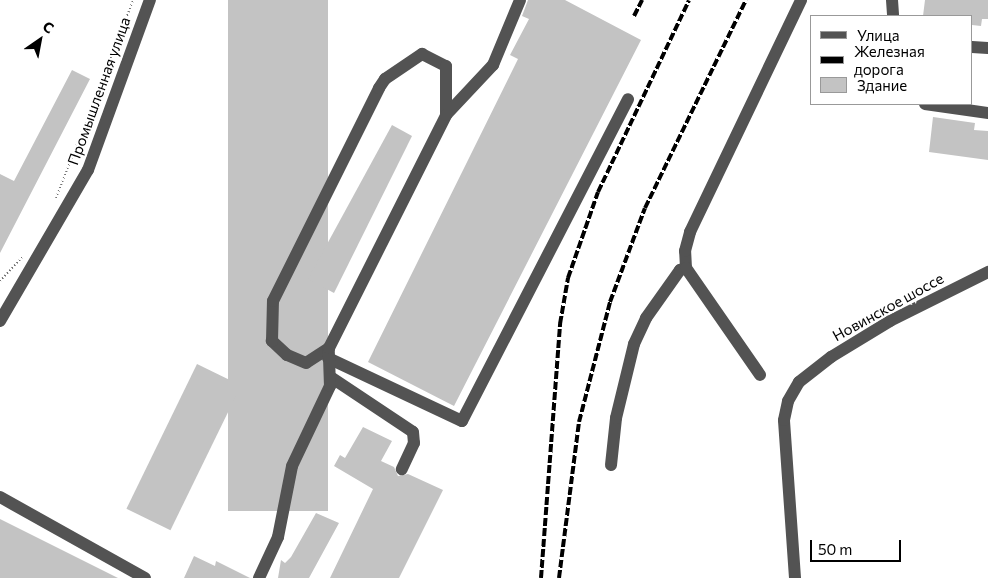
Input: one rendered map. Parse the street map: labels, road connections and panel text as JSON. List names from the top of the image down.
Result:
{
  "streets": {
    "street": ["Промышленная улица", "Новинское шоссе"]
  },
  "legend": ["Улица", "Железная дорога", "Здание"],
  "scale_bar": "50 m",
  "north": "top right"
}
